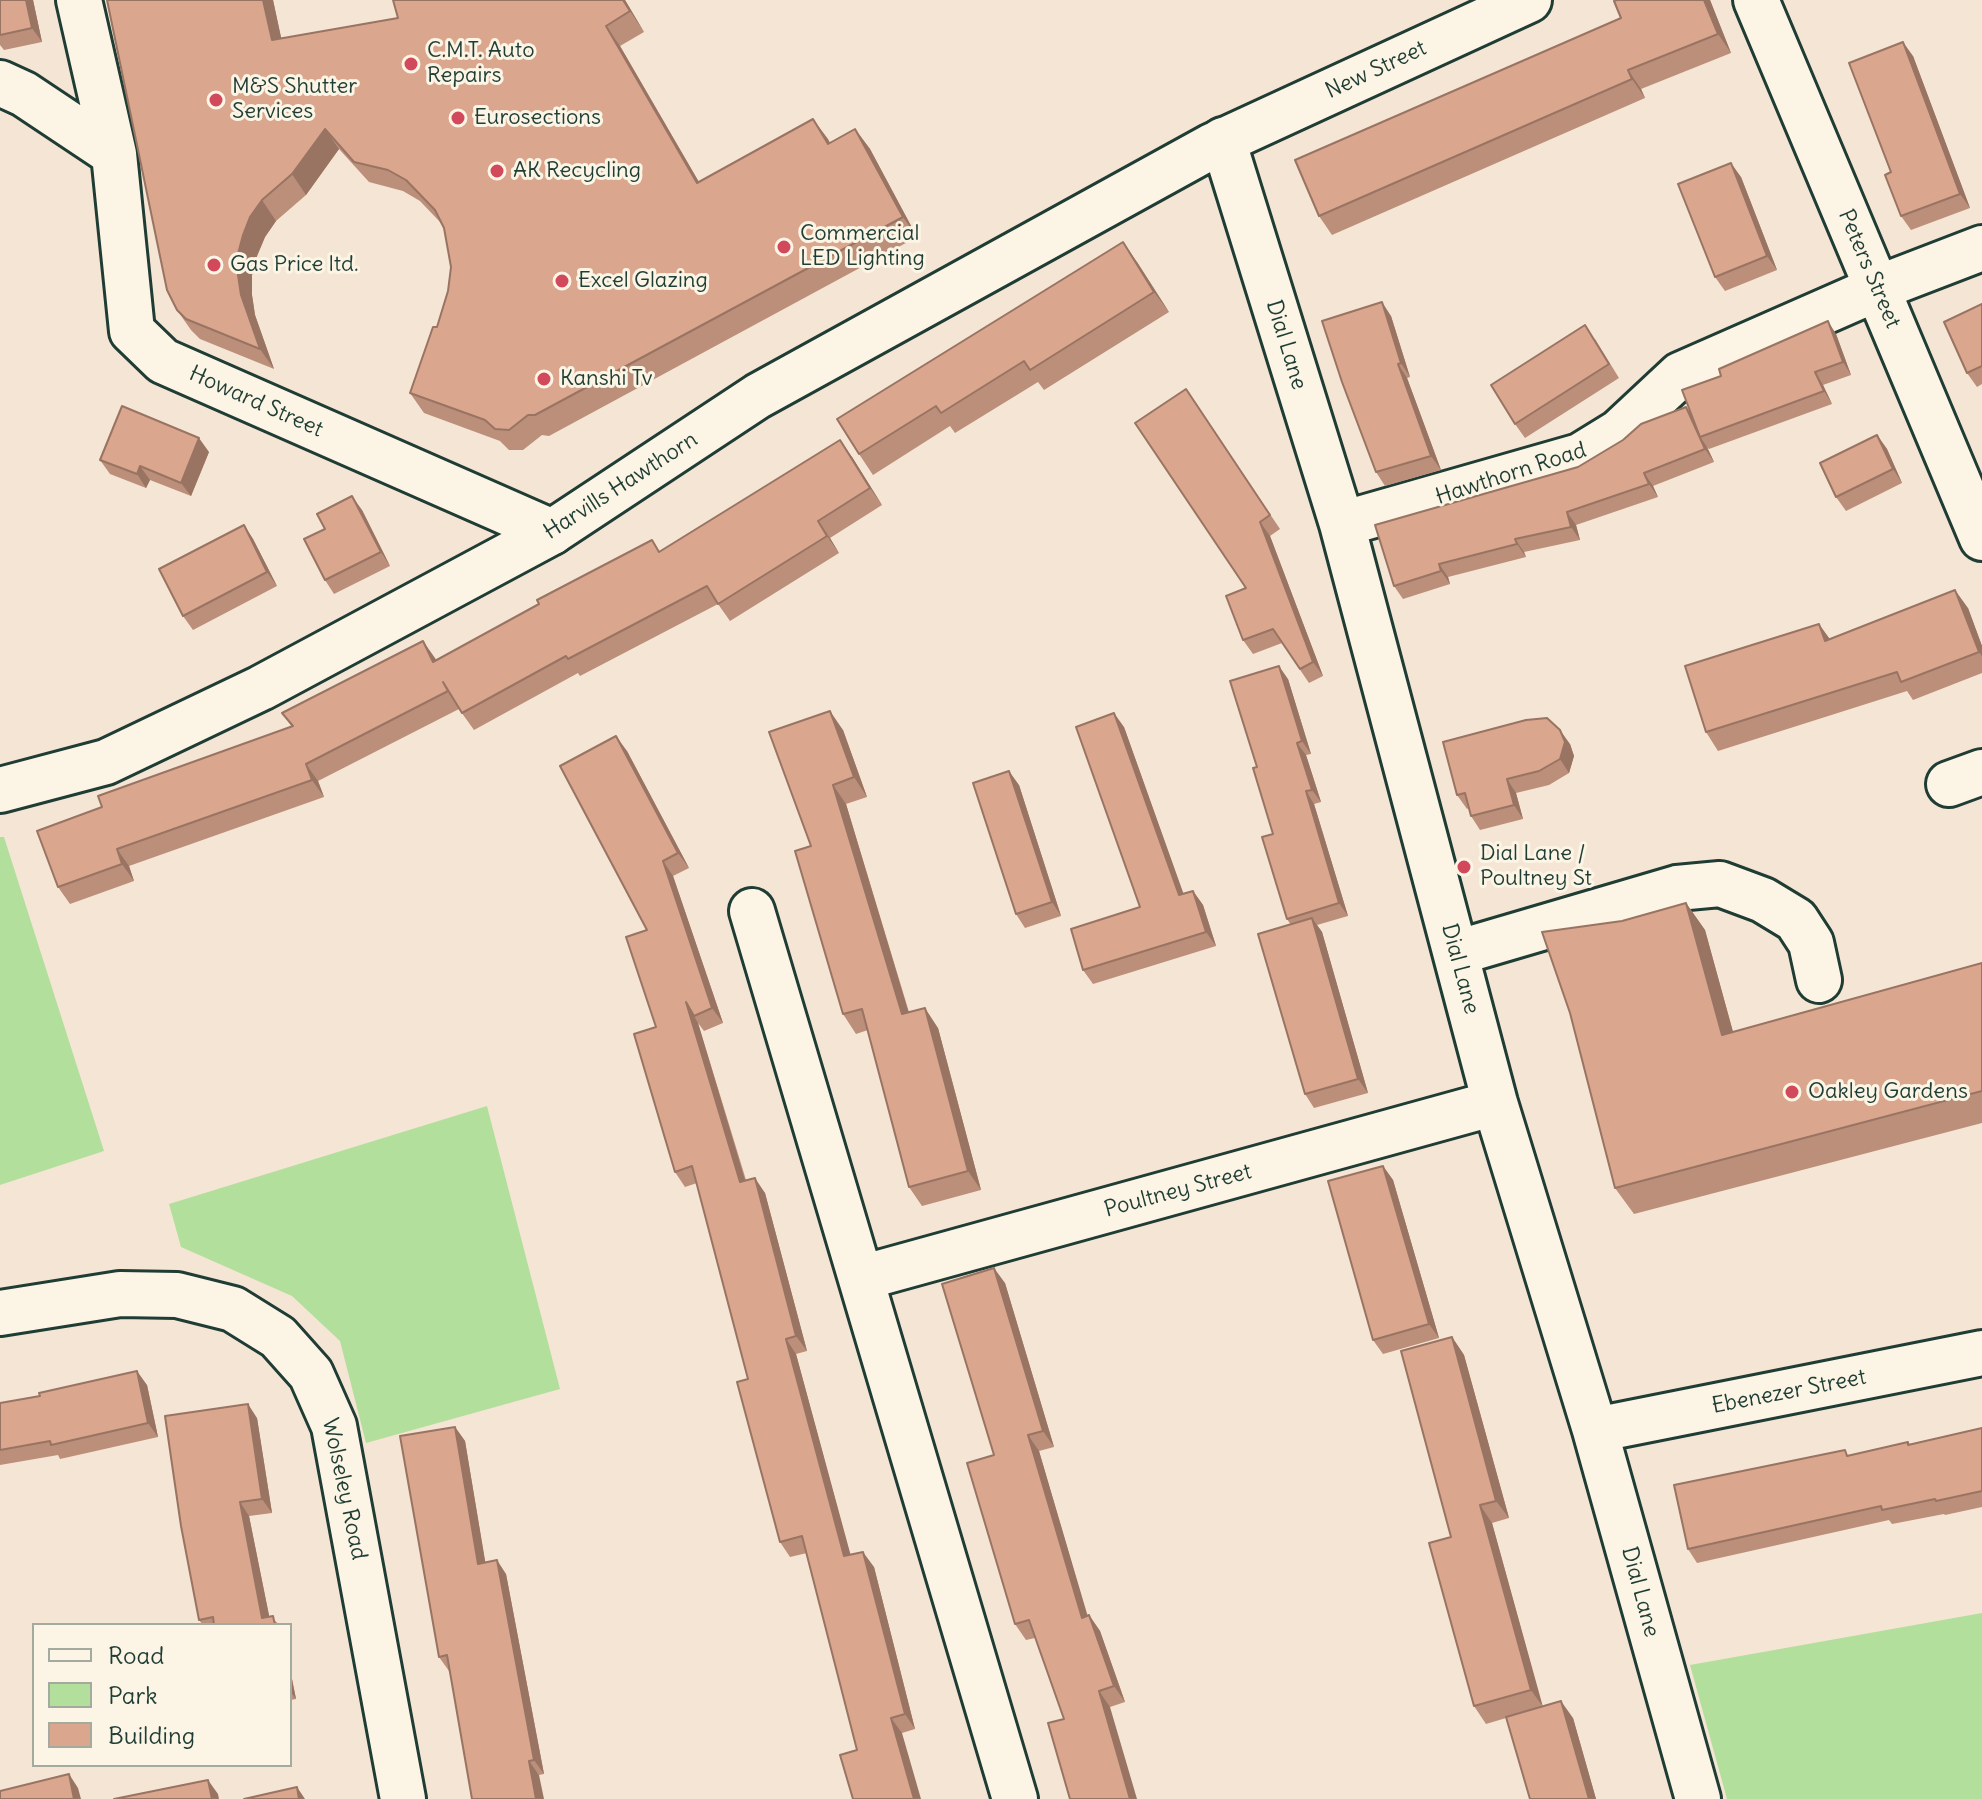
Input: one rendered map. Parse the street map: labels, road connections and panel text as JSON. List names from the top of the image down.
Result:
{
  "streets": {
    "street": [
      "New Street",
      "Peters Street",
      "Dial Lane",
      "Howard Street",
      "Hawthorn Road",
      "Harvills Hawthorn",
      "Poultney Street",
      "Ebenezer Street",
      "Wolseley Road"
    ]
  },
  "crossings": [
    ["New Street", "Dial Lane"],
    ["New Street", "Harvills Hawthorn"],
    ["Peters Street", "Hawthorn Road"],
    ["Dial Lane", "Hawthorn Road"],
    ["Dial Lane", "Harvills Hawthorn"],
    ["Dial Lane", "Poultney Street"],
    ["Dial Lane", "Ebenezer Street"],
    ["Howard Street", "Harvills Hawthorn"]
  ],
  "places": [
    "C.M.T. Auto Repairs",
    "M&S Shutter Services",
    "Eurosections",
    "AK Recycling",
    "Commercial LED Lighting",
    "Gas Price ltd.",
    "Excel Glazing",
    "Kanshi Tv",
    "Dial Lane / Poultney St",
    "Oakley Gardens"
  ],
  "legend": ["Road", "Park", "Building"]
}
